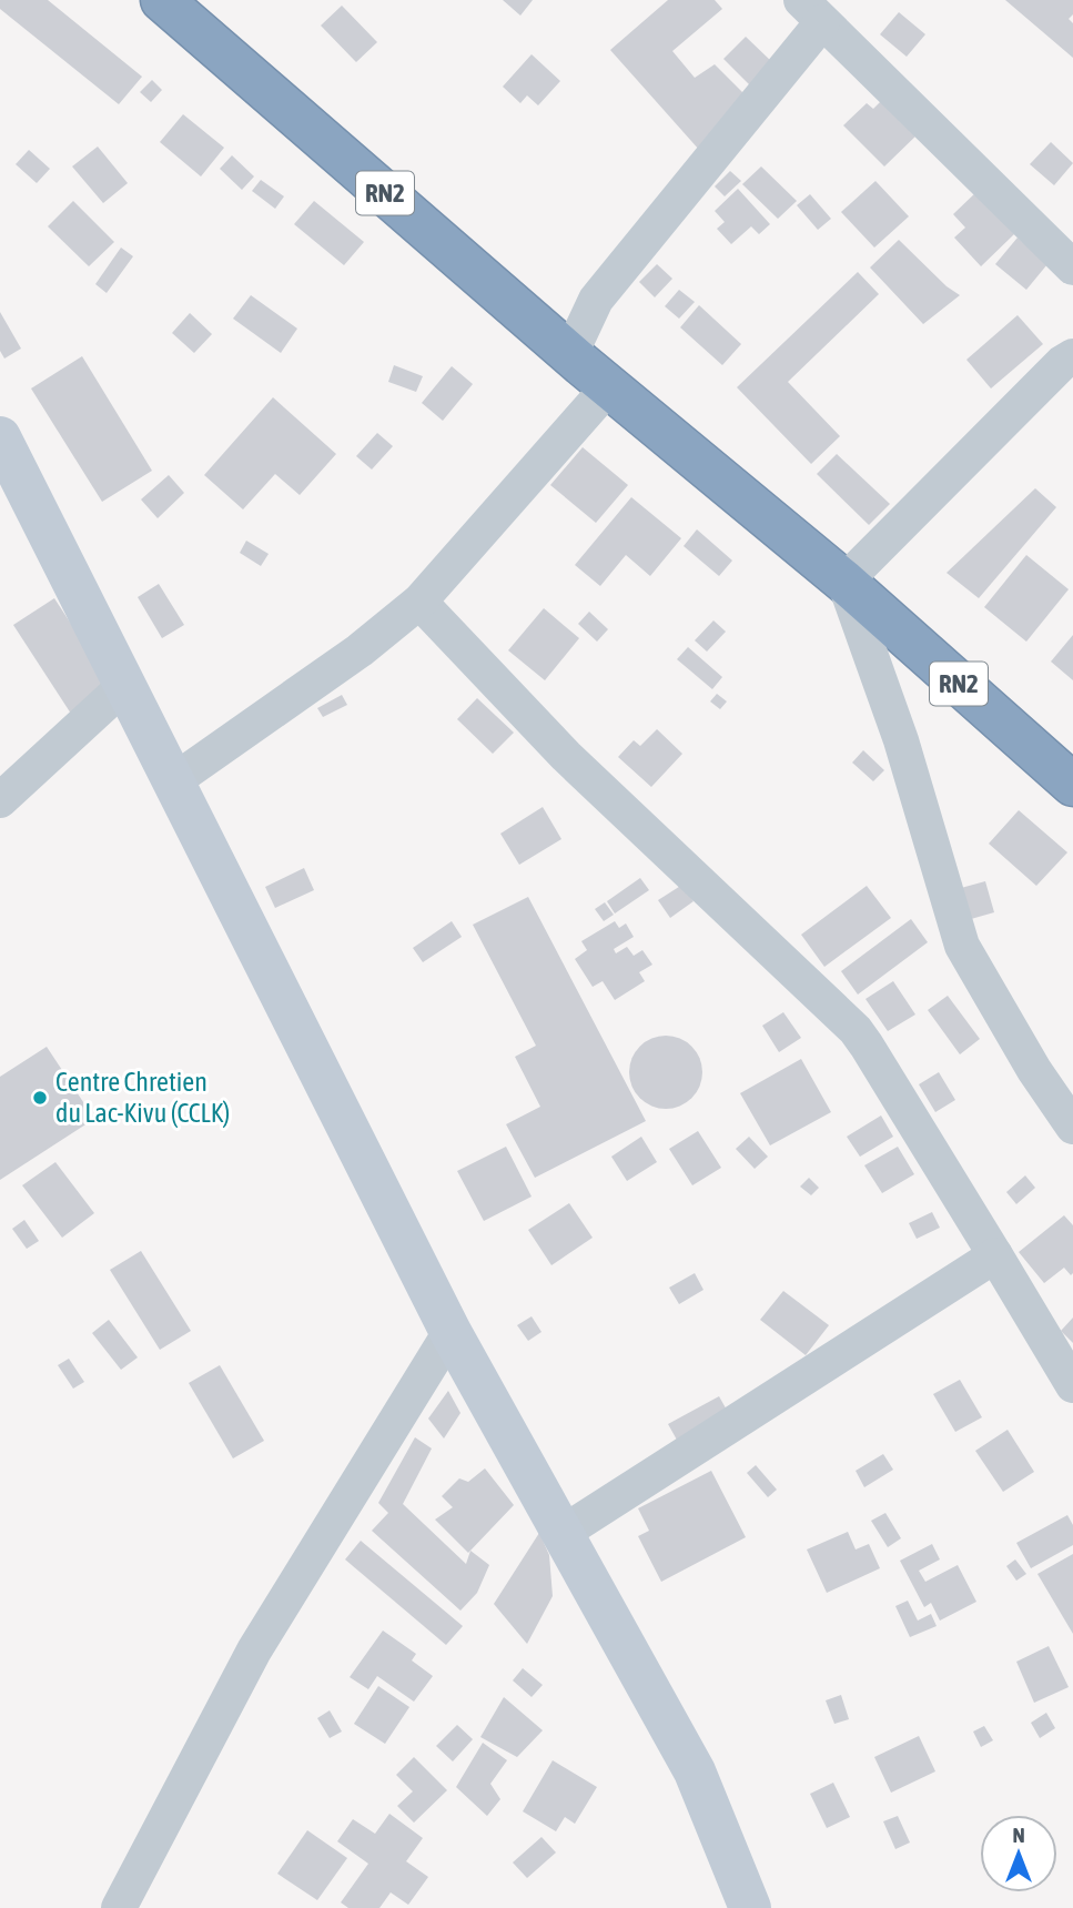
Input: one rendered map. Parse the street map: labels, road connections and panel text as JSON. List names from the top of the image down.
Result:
{
  "streets": {
    "highway": ["RN2"]
  },
  "places": ["Centre Chretien du Lac-Kivu (CCLK)"],
  "north": "top"
}
